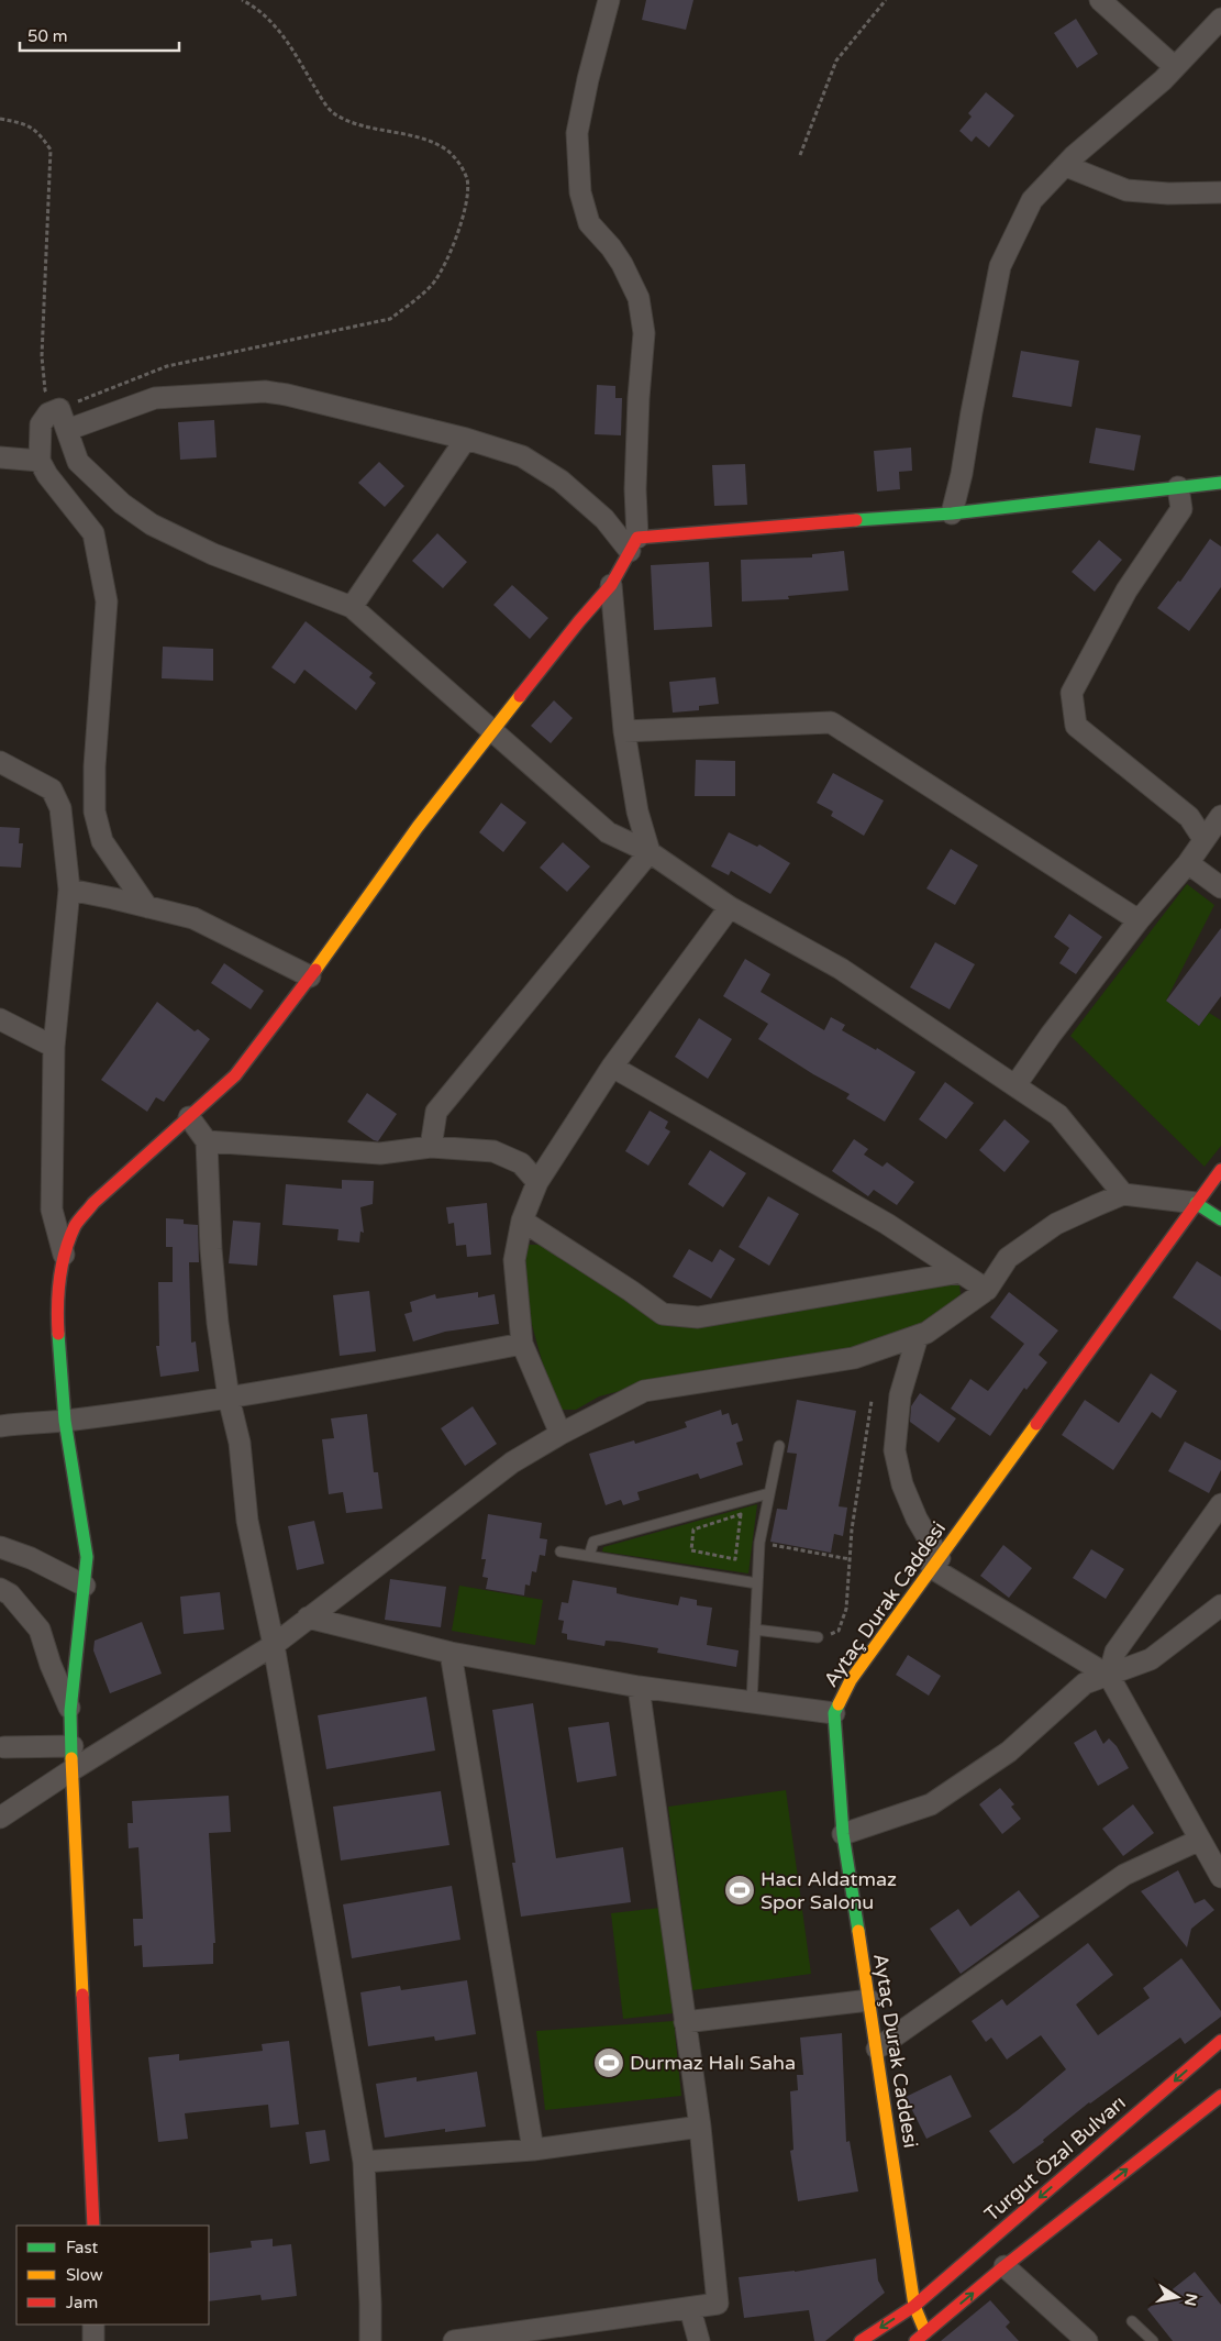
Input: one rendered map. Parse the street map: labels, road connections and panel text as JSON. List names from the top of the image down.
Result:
{
  "streets": {
    "street": ["Aytaç Durak Caddesi", "Turgut Özal Bulvarı"]
  },
  "crossings": [
    ["Aytaç Durak Caddesi", "Turgut Özal Bulvarı"]
  ],
  "places": {
    "sports": ["Hacı Aldatmaz Spor Salonu", "Durmaz Halı Saha"]
  },
  "legend": ["Fast", "Slow", "Jam"],
  "scale_bar": "50 m",
  "north": "right"
}
